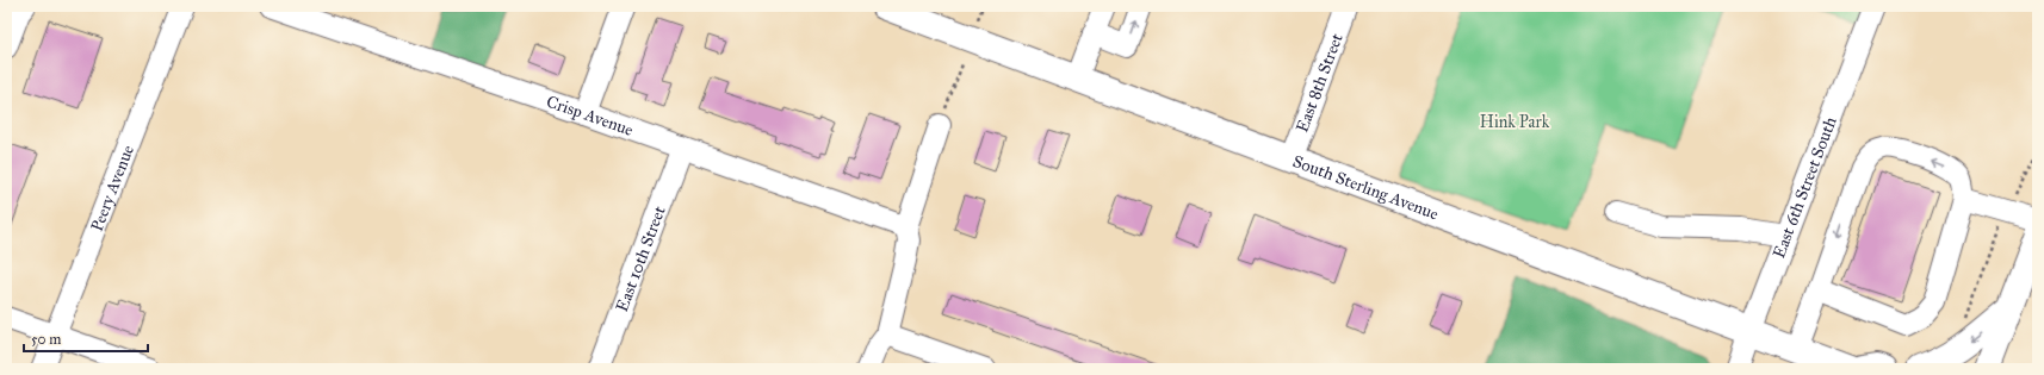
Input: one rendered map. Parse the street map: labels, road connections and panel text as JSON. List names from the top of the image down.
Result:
{
  "streets": {
    "main road": ["South Sterling Avenue"],
    "street": [
      "East 8th Street",
      "Crisp Avenue",
      "Peery Avenue",
      "East 6th Street South",
      "East 10th Street"
    ]
  },
  "crossings": [
    ["East 8th Street", "South Sterling Avenue"],
    ["Crisp Avenue", "East 10th Street"],
    ["East 6th Street South", "South Sterling Avenue"]
  ],
  "parks": ["Hink Park"],
  "scale_bar": "50 m"
}
